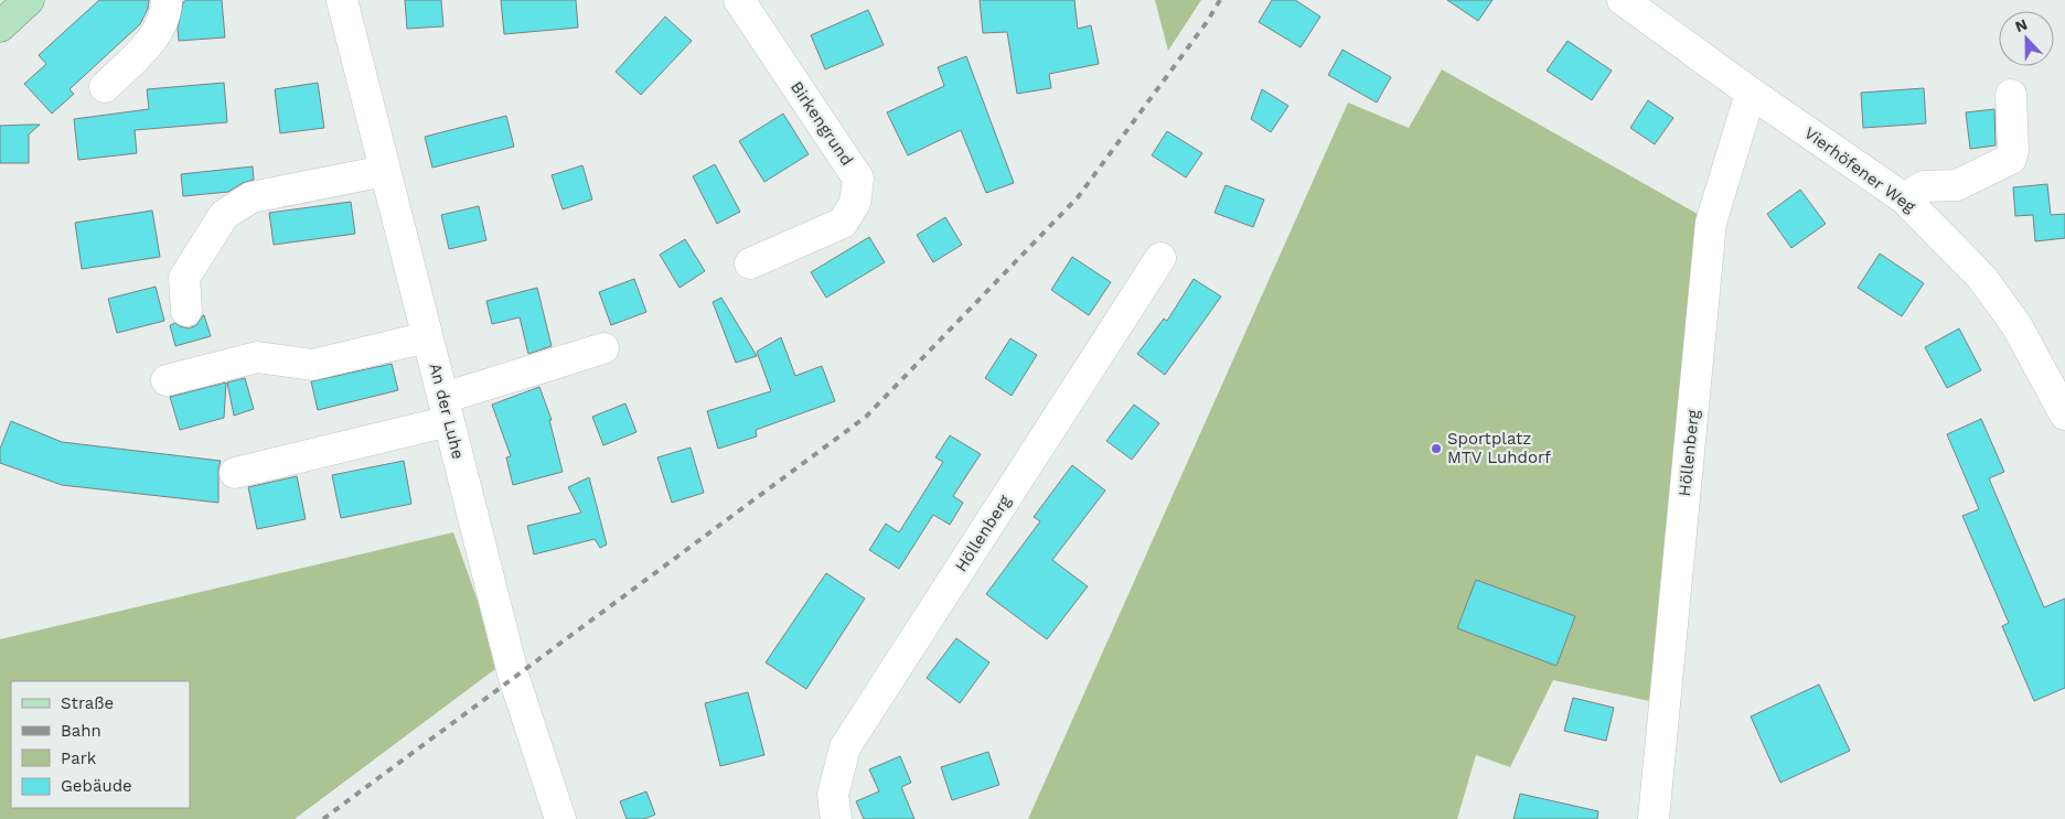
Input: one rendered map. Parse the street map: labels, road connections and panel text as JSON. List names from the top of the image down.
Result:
{
  "streets": {
    "street": [
      "Birkengrund",
      "Vierhöfener Weg",
      "An der Luhe",
      "Höllenberg"
    ]
  },
  "crossings": [
    ["Vierhöfener Weg", "Höllenberg"]
  ],
  "places": ["Sportplatz MTV Luhdorf"],
  "legend": [
    "Straße",
    "Bahn",
    "Park",
    "Gebäude"
  ],
  "north": "top"
}
